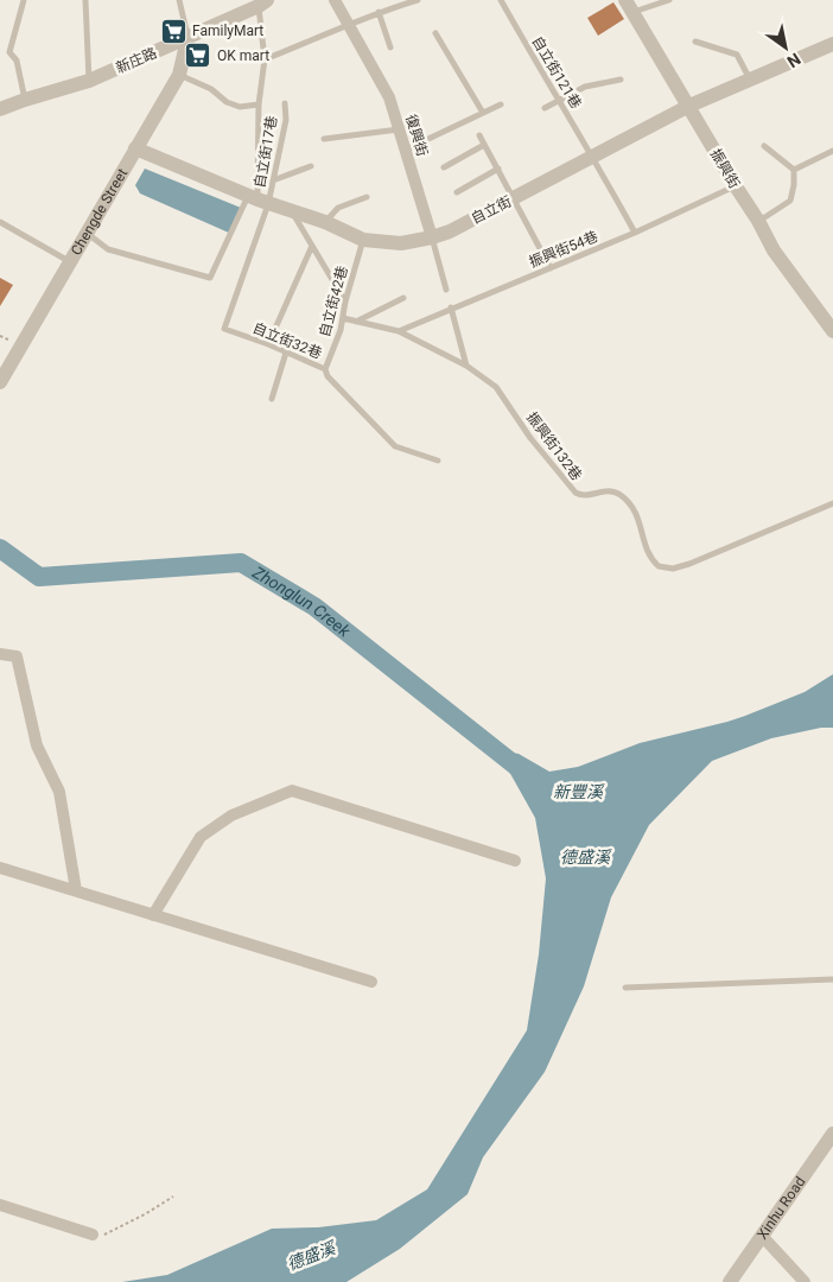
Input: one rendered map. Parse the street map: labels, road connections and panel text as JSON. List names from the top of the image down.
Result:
{
  "streets": {
    "street": [
      "新庄路",
      "復興街",
      "振興街",
      "自立街",
      "Chengde Street",
      "Xinhu Road"
    ],
    "lane": [
      "自立街121巷",
      "自立街17巷",
      "振興街54巷",
      "自立街42巷",
      "自立街32巷",
      "振興街132巷"
    ]
  },
  "crossings": [
    ["新庄路", "Chengde Street"],
    ["自立街121巷", "自立街"],
    ["自立街121巷", "振興街54巷"],
    ["復興街", "自立街"],
    ["自立街17巷", "自立街"],
    ["自立街17巷", "自立街32巷"],
    ["振興街", "自立街"],
    ["振興街", "振興街54巷"],
    ["自立街", "Chengde Street"],
    ["自立街", "自立街42巷"],
    ["自立街", "自立街32巷"],
    ["自立街42巷", "自立街32巷"]
  ],
  "water": ["Zhonglun Creek", "新豐溪", "德盛溪"],
  "places": {
    "supermarket": ["FamilyMart", "OK mart"]
  },
  "north": "bottom right"
}
